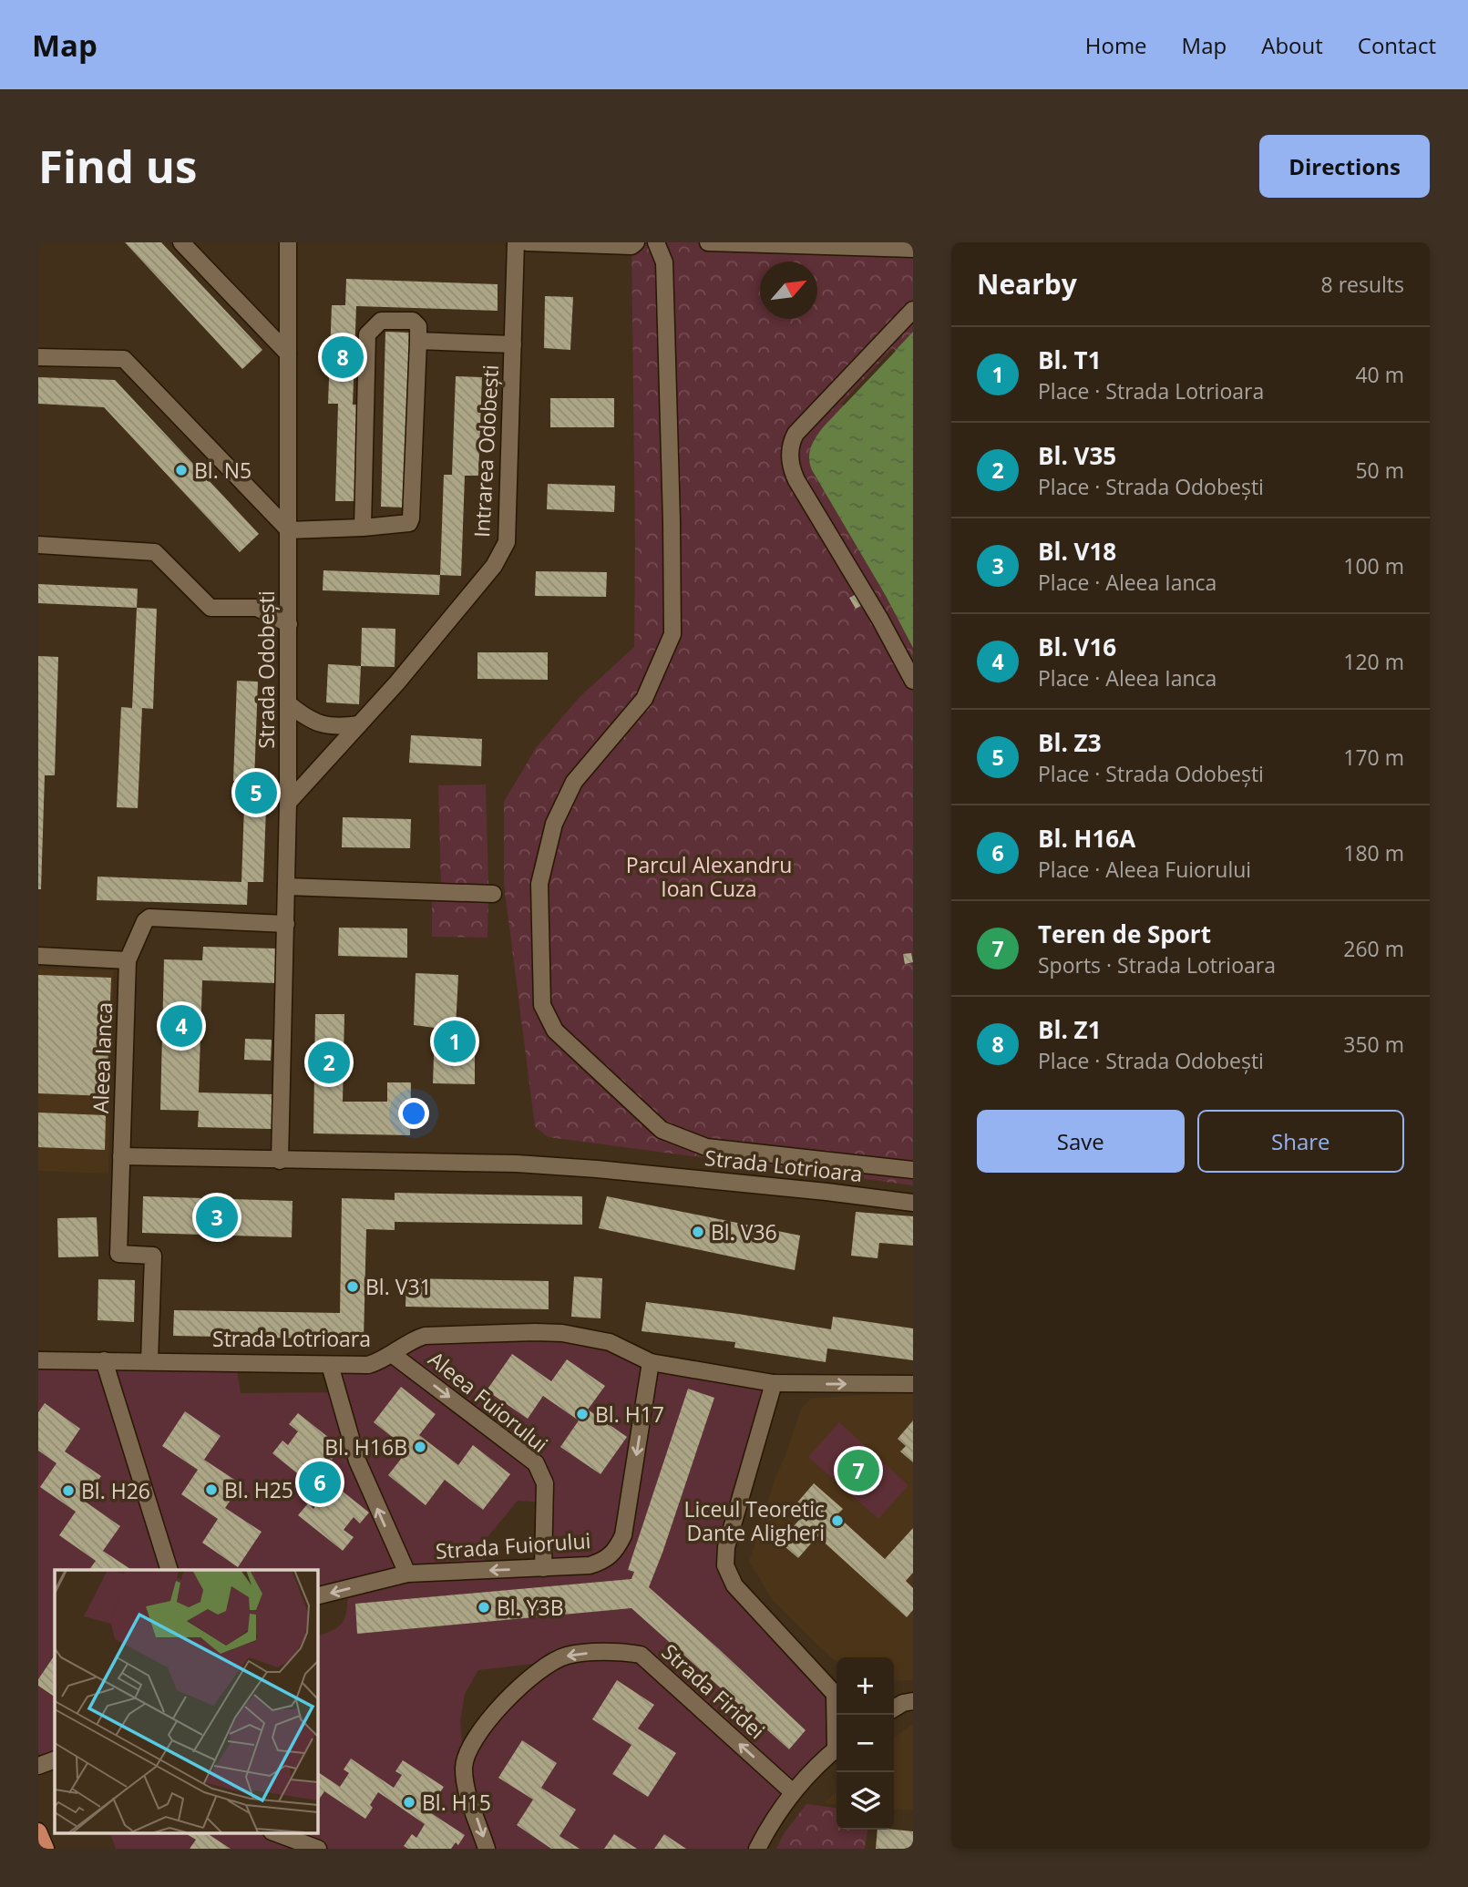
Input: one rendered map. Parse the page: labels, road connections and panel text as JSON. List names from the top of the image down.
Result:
{
  "streets": {
    "street": [
      "Intrarea Odobești",
      "Strada Odobești",
      "Aleea Ianca",
      "Strada Lotrioara",
      "Aleea Fuiorului",
      "Strada Fuiorului",
      "Strada Firidei"
    ]
  },
  "crossings": [
    ["Intrarea Odobești", "Strada Odobești"],
    ["Strada Odobești", "Strada Lotrioara"],
    ["Aleea Ianca", "Strada Lotrioara"],
    ["Strada Lotrioara", "Aleea Fuiorului"],
    ["Strada Lotrioara", "Strada Fuiorului"],
    ["Aleea Fuiorului", "Strada Fuiorului"]
  ],
  "parks": ["Parcul Alexandru Ioan Cuza"],
  "places": [
    "Bl. N5",
    "Bl. V36",
    "Bl. V31",
    "Bl. H17",
    "Bl. H16B",
    "Bl. H25",
    "Bl. H26",
    "Liceul Teoretic Dante Aligheri",
    "Bl. Y3B",
    "Bl. H15"
  ],
  "north": "top right",
  "page": {
    "header": "Map",
    "nav": [
      "Home",
      "Map",
      "About",
      "Contact"
    ],
    "buttons": [
      "Directions",
      ["Save", "Share"]
    ],
    "title": "Find us",
    "heading": ["Nearby", "8 results"],
    "list": [
      {
        "mark": "1",
        "name": "Bl. T1",
        "note": "Place · Strada Lotrioara",
        "value": "40 m"
      },
      {
        "mark": "2",
        "name": "Bl. V35",
        "note": "Place · Strada Odobești",
        "value": "50 m"
      },
      {
        "mark": "3",
        "name": "Bl. V18",
        "note": "Place · Aleea Ianca",
        "value": "100 m"
      },
      {
        "mark": "4",
        "name": "Bl. V16",
        "note": "Place · Aleea Ianca",
        "value": "120 m"
      },
      {
        "mark": "5",
        "name": "Bl. Z3",
        "note": "Place · Strada Odobești",
        "value": "170 m"
      },
      {
        "mark": "6",
        "name": "Bl. H16A",
        "note": "Place · Aleea Fuiorului",
        "value": "180 m"
      },
      {
        "mark": "7",
        "name": "Teren de Sport",
        "note": "Sports · Strada Lotrioara",
        "value": "260 m"
      },
      {
        "mark": "8",
        "name": "Bl. Z1",
        "note": "Place · Strada Odobești",
        "value": "350 m"
      }
    ],
    "pins": [
      "8",
      "5",
      "4",
      "1",
      "2",
      "3",
      "7",
      "6"
    ],
    "map_buttons": ["+", "−"]
  }
}
